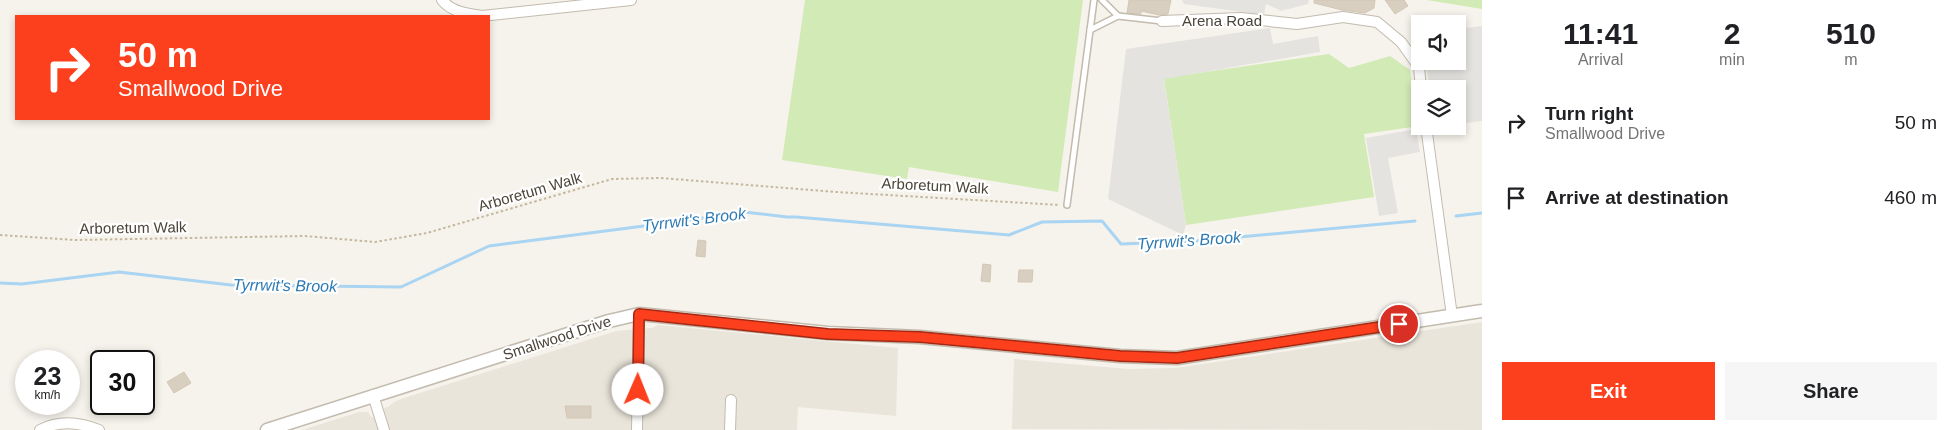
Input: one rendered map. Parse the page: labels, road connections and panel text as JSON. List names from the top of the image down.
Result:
{
  "streets": {
    "street": ["Arena Road", "Smallwood Drive"],
    "path": ["Arboretum Walk"]
  },
  "water": ["Tyrrwit's Brook"],
  "page": {
    "eta": [
      "11:41",
      "Arrival",
      "2",
      "min",
      "510",
      "m"
    ],
    "turn": ["50 m", "Smallwood Drive"],
    "list": [
      {
        "name": "Turn right",
        "note": "Smallwood Drive",
        "value": "50 m"
      },
      {
        "name": "Arrive at destination",
        "value": "460 m"
      }
    ],
    "speed": "23 km/h",
    "limit": "30",
    "buttons": ["Exit", "Share"]
  }
}
